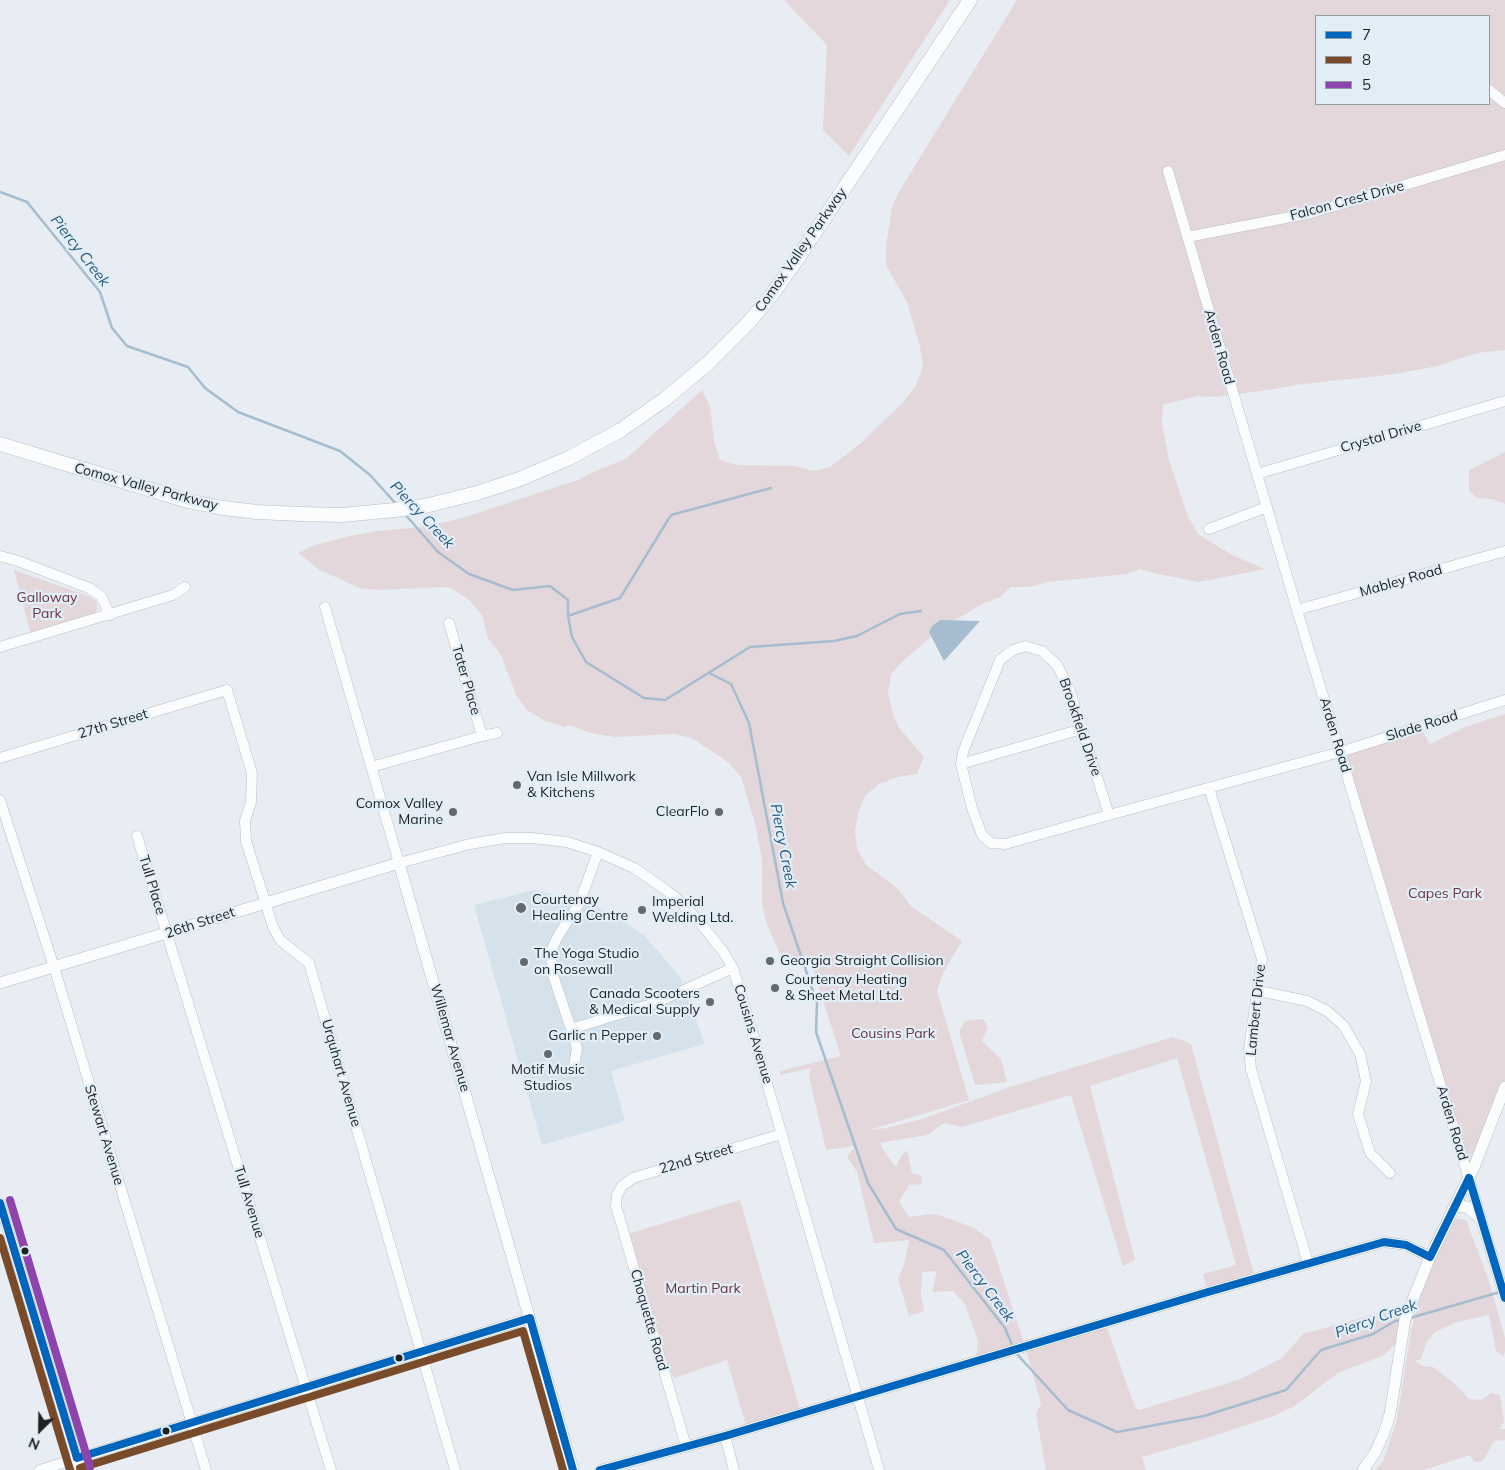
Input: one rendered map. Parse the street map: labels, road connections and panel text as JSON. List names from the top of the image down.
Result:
{
  "streets": {
    "main road": ["Comox Valley Parkway"],
    "street": [
      "Falcon Crest Drive",
      "Arden Road",
      "Crystal Drive",
      "Mabley Road",
      "Tater Place",
      "27th Street",
      "Slade Road",
      "Brookfield Drive",
      "Tull Place",
      "26th Street",
      "Lambert Drive",
      "Cousins Avenue",
      "Willemar Avenue",
      "Urquhart Avenue",
      "Stewart Avenue",
      "22nd Street",
      "Tull Avenue",
      "Choquette Road"
    ]
  },
  "crossings": [
    ["Falcon Crest Drive", "Arden Road"],
    ["Arden Road", "Crystal Drive"],
    ["Arden Road", "Mabley Road"],
    ["Arden Road", "Slade Road"],
    ["27th Street", "Urquhart Avenue"],
    ["Tull Place", "26th Street"],
    ["Tull Place", "Tull Avenue"],
    ["26th Street", "Cousins Avenue"],
    ["26th Street", "Willemar Avenue"],
    ["26th Street", "Urquhart Avenue"],
    ["26th Street", "Stewart Avenue"],
    ["26th Street", "Tull Avenue"],
    ["Cousins Avenue", "Willemar Avenue"],
    ["Cousins Avenue", "22nd Street"],
    ["22nd Street", "Choquette Road"]
  ],
  "water": ["Piercy Creek"],
  "parks": [
    "Galloway Park",
    "Capes Park",
    "Cousins Park",
    "Martin Park"
  ],
  "places": [
    "Van Isle Millwork & Kitchens",
    "Comox Valley Marine",
    "ClearFlo",
    "Courtenay Healing Centre",
    "Imperial Welding Ltd.",
    "Georgia Straight Collision",
    "The Yoga Studio on Rosewall",
    "Courtenay Heating & Sheet Metal Ltd.",
    "Canada Scooters & Medical Supply",
    "Garlic n Pepper",
    "Motif Music Studios"
  ],
  "lines": ["transit line 7", "transit line 5", "transit line 8"],
  "legend": ["7", "8", "5"],
  "north": "bottom left"
}
